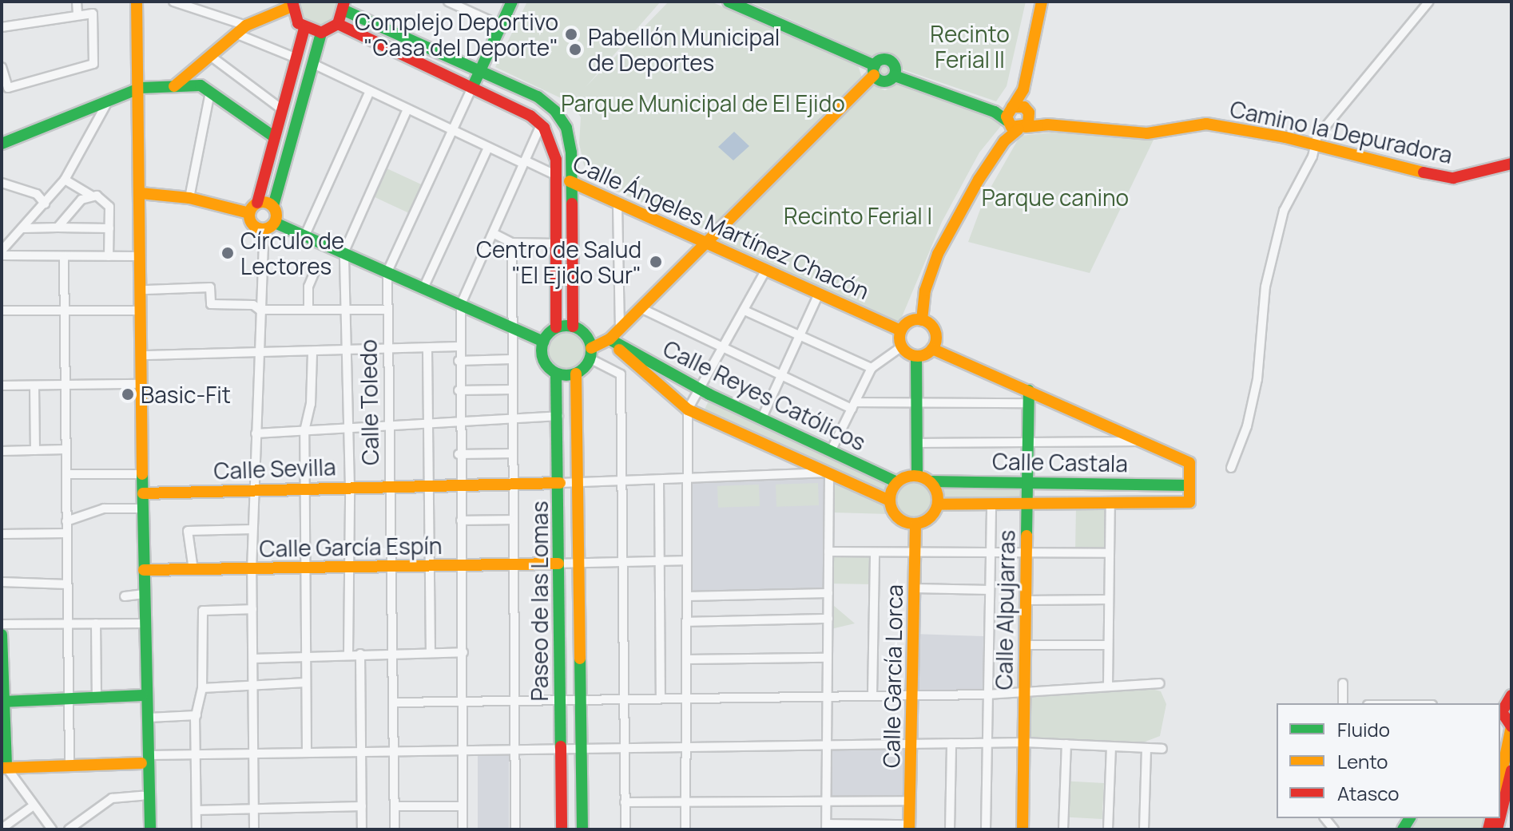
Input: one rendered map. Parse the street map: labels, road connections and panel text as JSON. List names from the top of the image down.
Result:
{
  "streets": {
    "street": [
      "Camino la Depuradora",
      "Calle Ángeles Martínez Chacón",
      "Calle Reyes Católicos",
      "Calle Toledo",
      "Calle Castala",
      "Calle Sevilla",
      "Calle García Espín",
      "Paseo de las Lomas",
      "Calle Alpujarras",
      "Calle García Lorca"
    ]
  },
  "crossings": [
    ["Calle Ángeles Martínez Chacón", "Calle Toledo"],
    ["Calle Reyes Católicos", "Calle Castala"],
    ["Calle Reyes Católicos", "Calle García Lorca"],
    ["Calle Toledo", "Calle Sevilla"],
    ["Calle Toledo", "Calle García Espín"],
    ["Calle Castala", "Calle Alpujarras"],
    ["Calle Castala", "Calle García Lorca"],
    ["Calle Sevilla", "Paseo de las Lomas"],
    ["Calle García Espín", "Paseo de las Lomas"]
  ],
  "parks": [
    "Recinto Ferial II",
    "Parque Municipal de El Ejido",
    "Parque canino",
    "Recinto Ferial I"
  ],
  "places": [
    "Complejo Deportivo \"Casa del Deporte\"",
    "Pabellón Municipal de Deportes",
    "Círculo de Lectores",
    "Centro de Salud \"El Ejido Sur\"",
    "Basic-Fit"
  ],
  "legend": ["Fluido", "Lento", "Atasco"]
}
